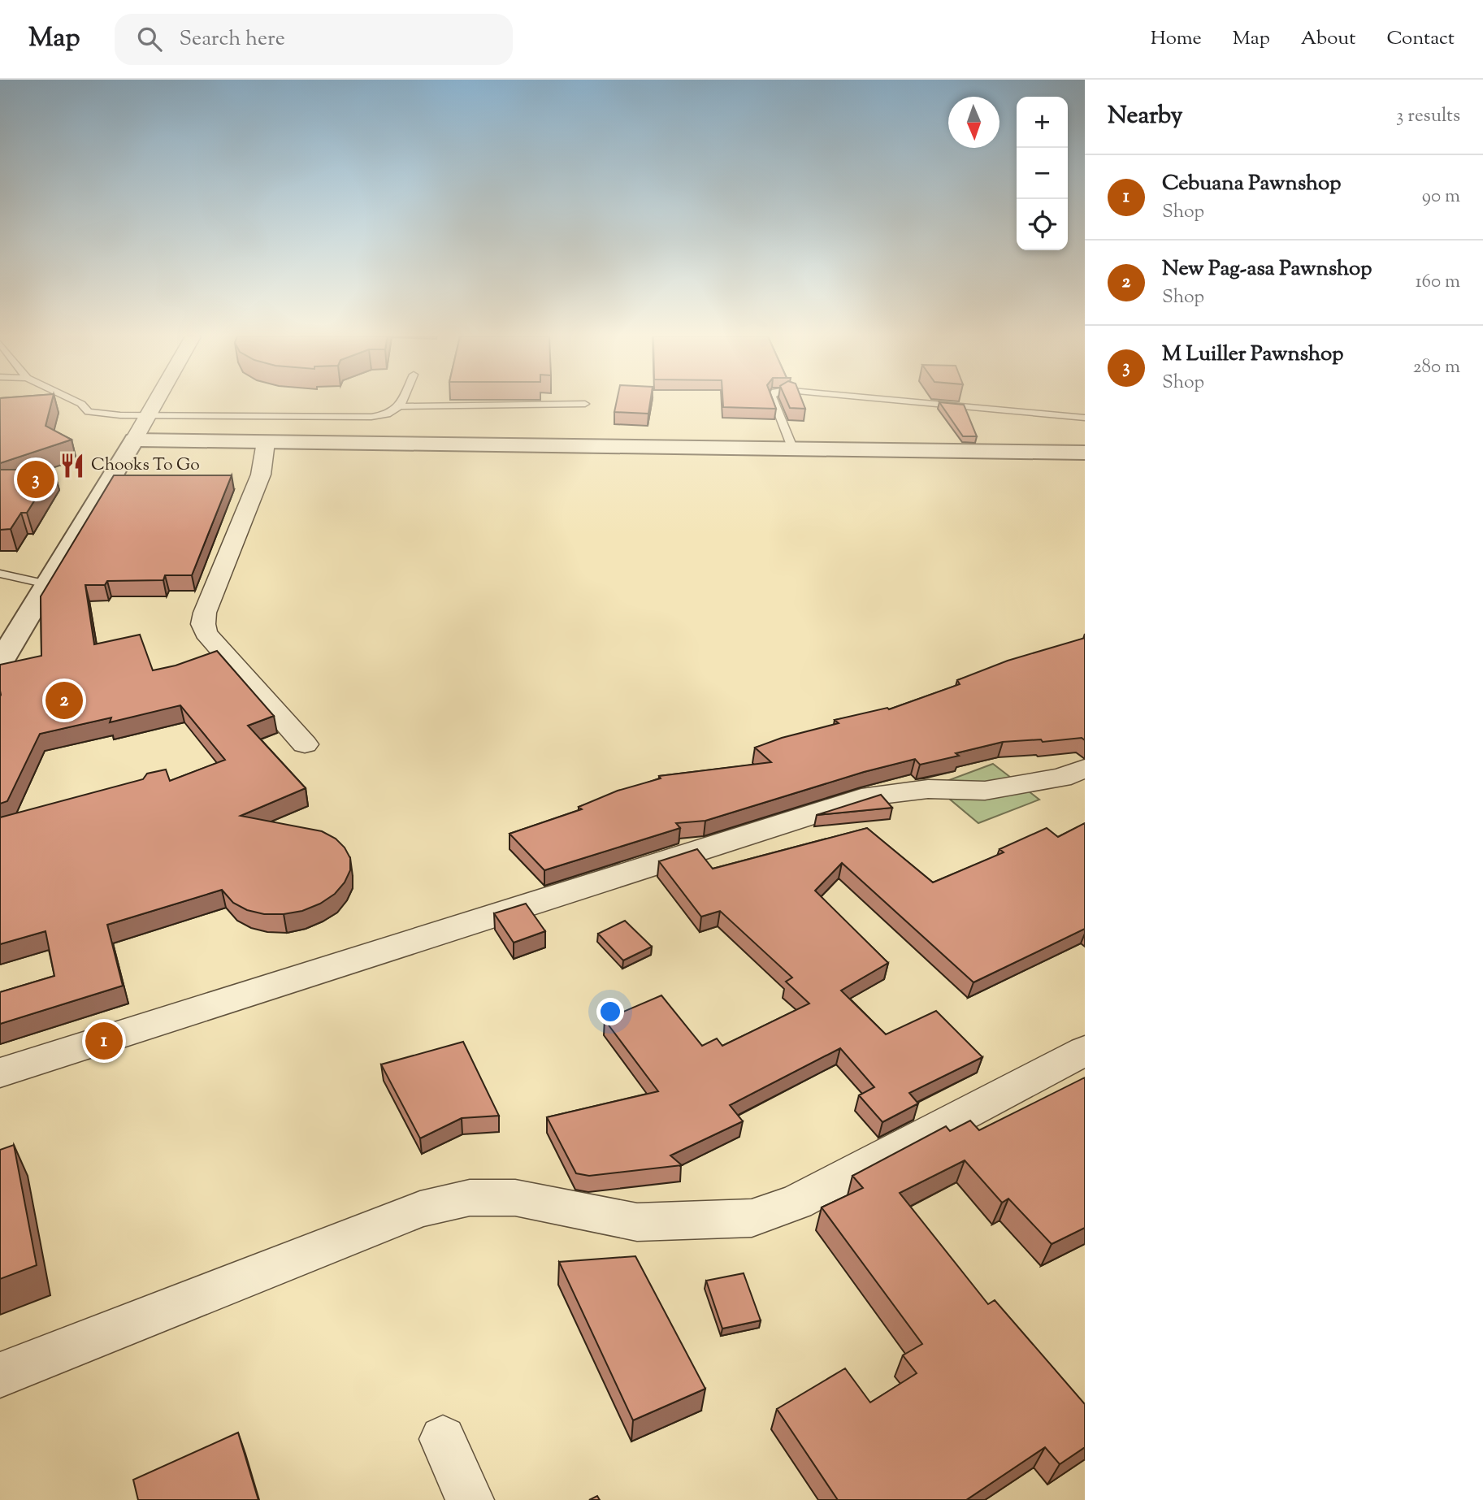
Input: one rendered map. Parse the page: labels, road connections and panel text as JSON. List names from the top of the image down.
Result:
{
  "places": {
    "restaurant": ["Chooks To Go"]
  },
  "north": "bottom",
  "page": {
    "header": "Map",
    "search": "Search here",
    "nav": [
      "Home",
      "Map",
      "About",
      "Contact"
    ],
    "heading": ["Nearby", "3 results"],
    "map_buttons": ["+", "−"],
    "list": [
      {
        "mark": "1",
        "name": "Cebuana Pawnshop",
        "note": "Shop",
        "value": "90 m"
      },
      {
        "mark": "2",
        "name": "New Pag-asa Pawnshop",
        "note": "Shop",
        "value": "160 m"
      },
      {
        "mark": "3",
        "name": "M Luiller Pawnshop",
        "note": "Shop",
        "value": "280 m"
      }
    ],
    "pins": ["3", "2", "1"]
  }
}
